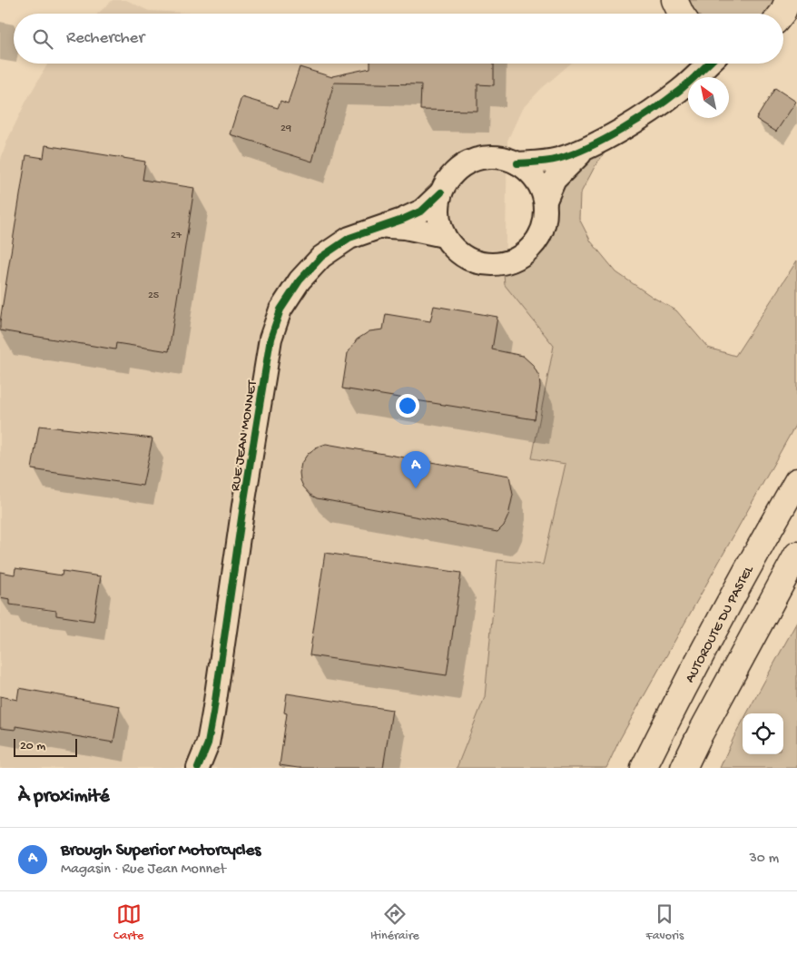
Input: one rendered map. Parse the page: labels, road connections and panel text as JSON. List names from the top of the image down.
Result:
{
  "streets": {
    "main road": ["AUTOROUTE DU PASTEL"],
    "street": ["RUE JEAN MONNET"]
  },
  "house_numbers": ["29", "27", "25"],
  "scale_bar": "20 m",
  "north": "top left",
  "page": {
    "search": "Rechercher",
    "pins": "A",
    "scale": "20 m",
    "heading": "À proximité",
    "list": [
      {
        "mark": "A",
        "name": "Brough Superior Motorcycles",
        "note": "Magasin · Rue Jean Monnet",
        "value": "30 m"
      }
    ],
    "nav": ["Carte", "Itinéraire", "Favoris"]
  }
}
